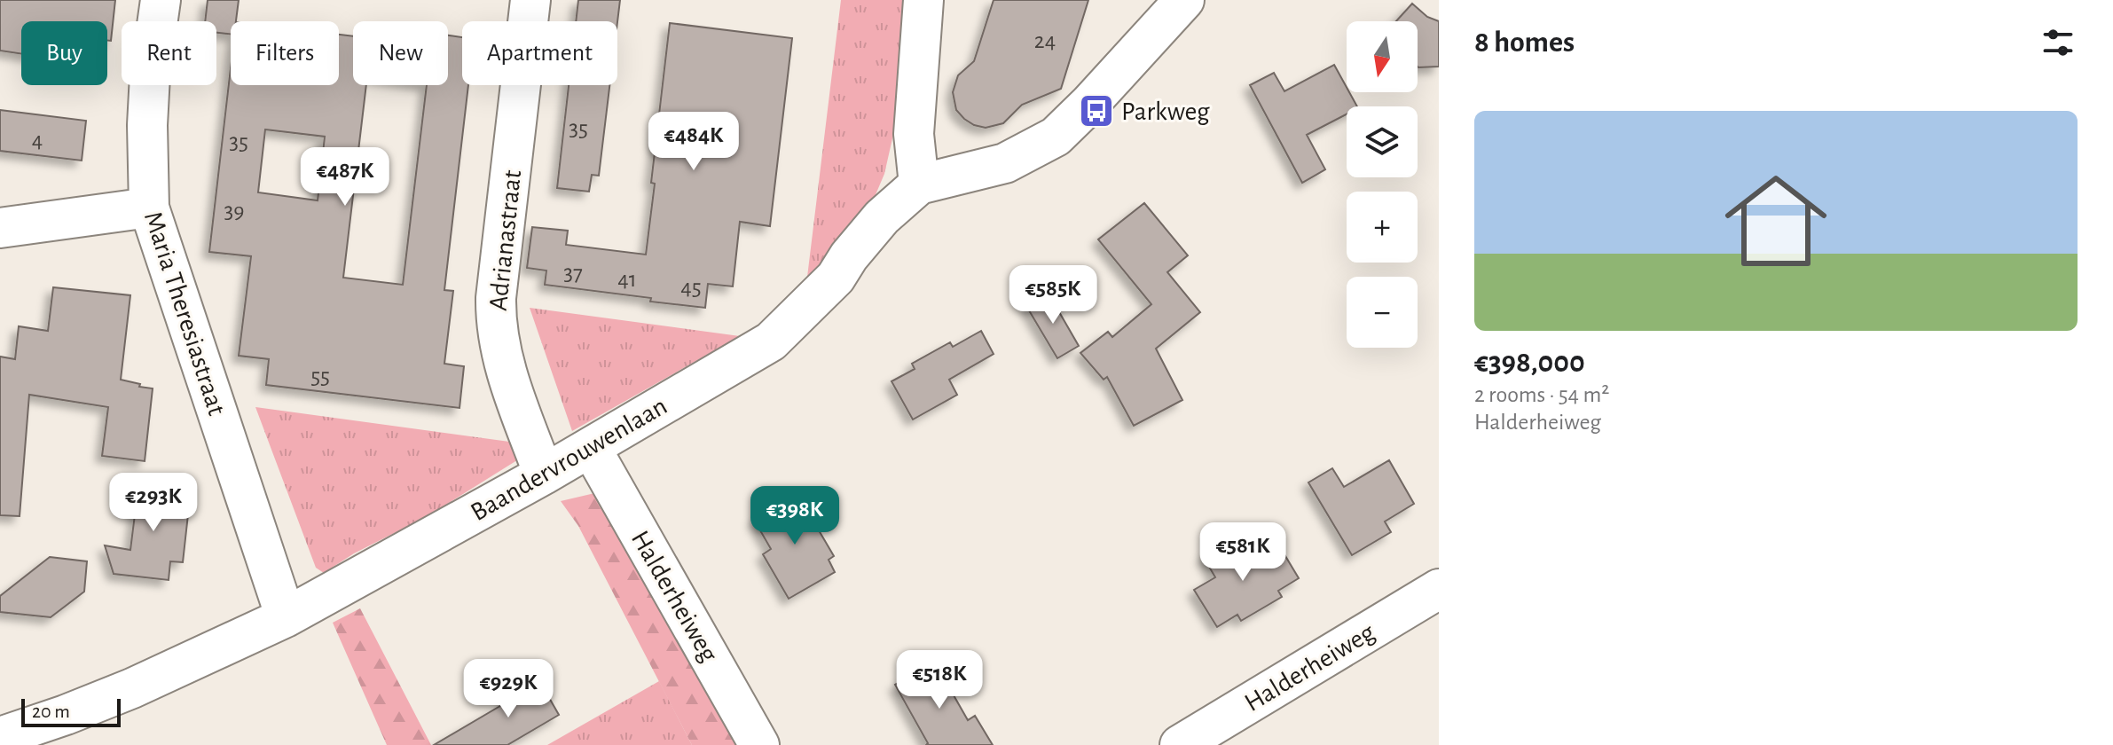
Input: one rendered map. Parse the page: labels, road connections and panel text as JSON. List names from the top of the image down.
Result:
{
  "streets": {
    "street": [
      "Adrianastraat",
      "Maria Theresiastraat",
      "Baandervrouwenlaan",
      "Halderheiweg"
    ]
  },
  "crossings": [
    ["Adrianastraat", "Baandervrouwenlaan"],
    ["Maria Theresiastraat", "Baandervrouwenlaan"],
    ["Baandervrouwenlaan", "Halderheiweg"]
  ],
  "places": {
    "bus stop": ["Parkweg"]
  },
  "house_numbers": [
    "24",
    "35",
    "4",
    "35",
    "39",
    "37",
    "41",
    "45",
    "55"
  ],
  "scale_bar": "20 m",
  "north": "bottom",
  "page": {
    "heading": "8 homes",
    "map_buttons": ["+", "−"],
    "chip": [
      "Buy",
      "Rent",
      "Filters",
      "New",
      "Apartment"
    ],
    "list": [
      {
        "name": "€398,000",
        "note": "2 rooms · 54 m² · Halderheiweg"
      }
    ],
    "price": [
      "€484K",
      "€487K",
      "€585K",
      "€293K",
      "€398K",
      "€581K",
      "€518K",
      "€929K"
    ],
    "scale": "20 m"
  }
}
